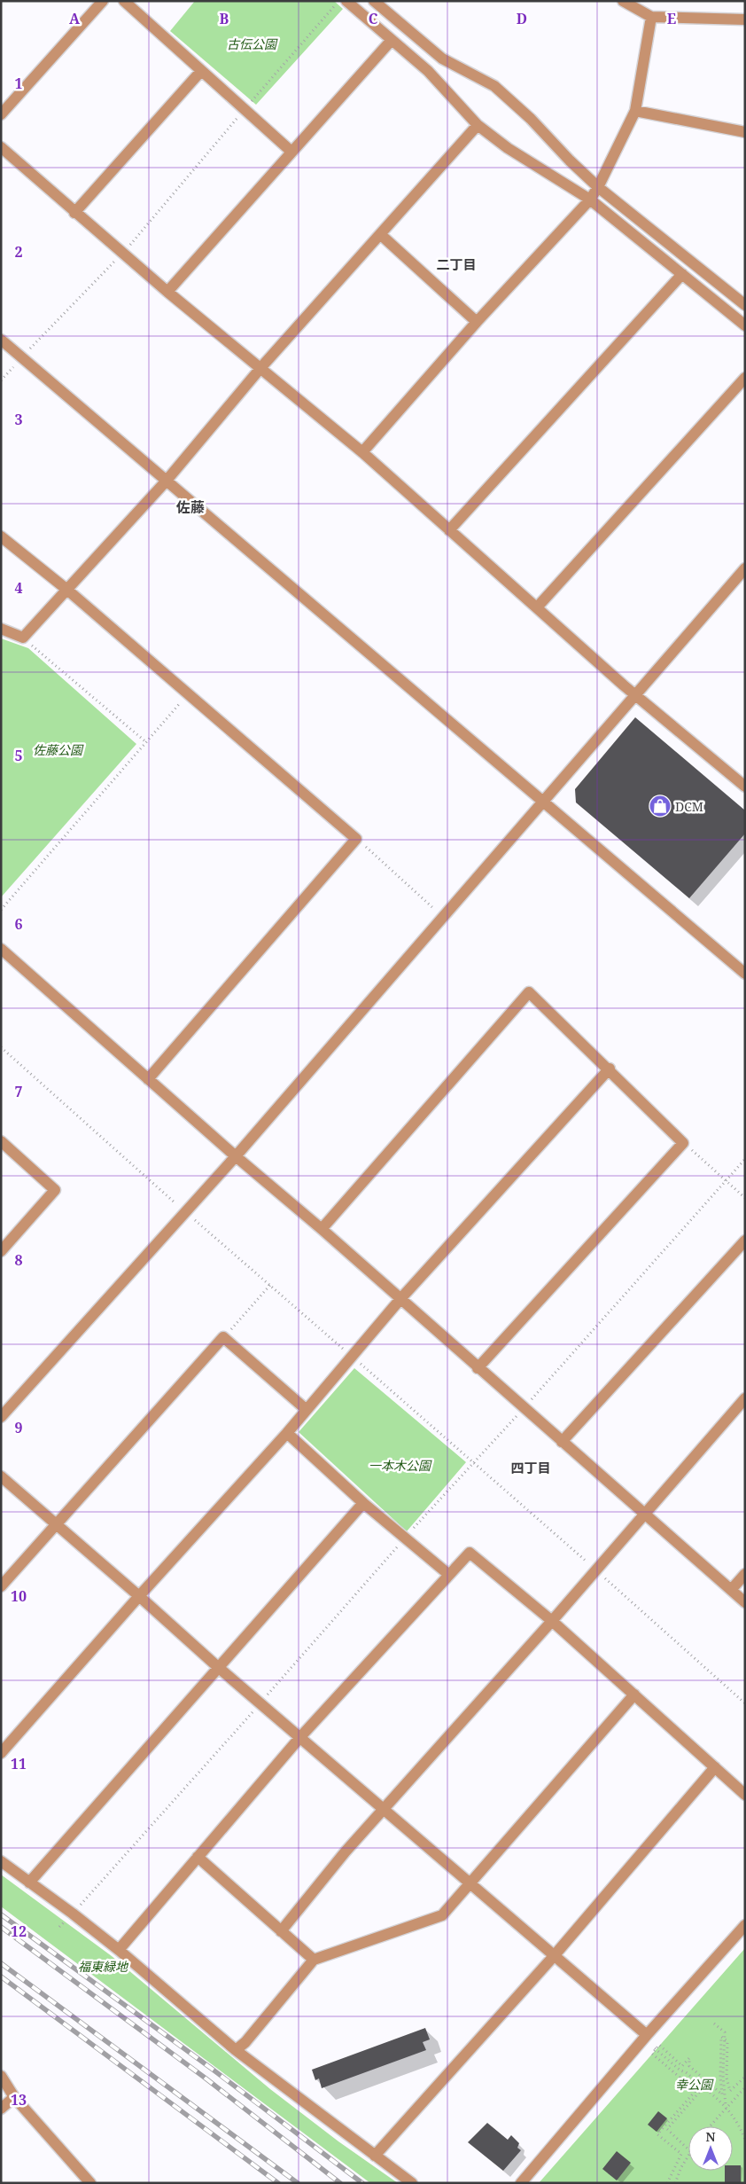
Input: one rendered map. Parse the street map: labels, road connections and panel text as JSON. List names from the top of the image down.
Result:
{
  "districts": ["二丁目", "佐藤", "四丁目"],
  "parks": [
    "古伝公園",
    "佐藤公園",
    "一本木公園",
    "福東緑地",
    "幸公園"
  ],
  "places": {
    "shop": ["DCM"]
  },
  "north": "top",
  "grid": {
    "columns": [
      "A",
      "B",
      "C",
      "D",
      "E"
    ],
    "rows": [
      "1",
      "2",
      "3",
      "4",
      "5",
      "6",
      "7",
      "8",
      "9",
      "10",
      "11",
      "12",
      "13"
    ]
  }
}
